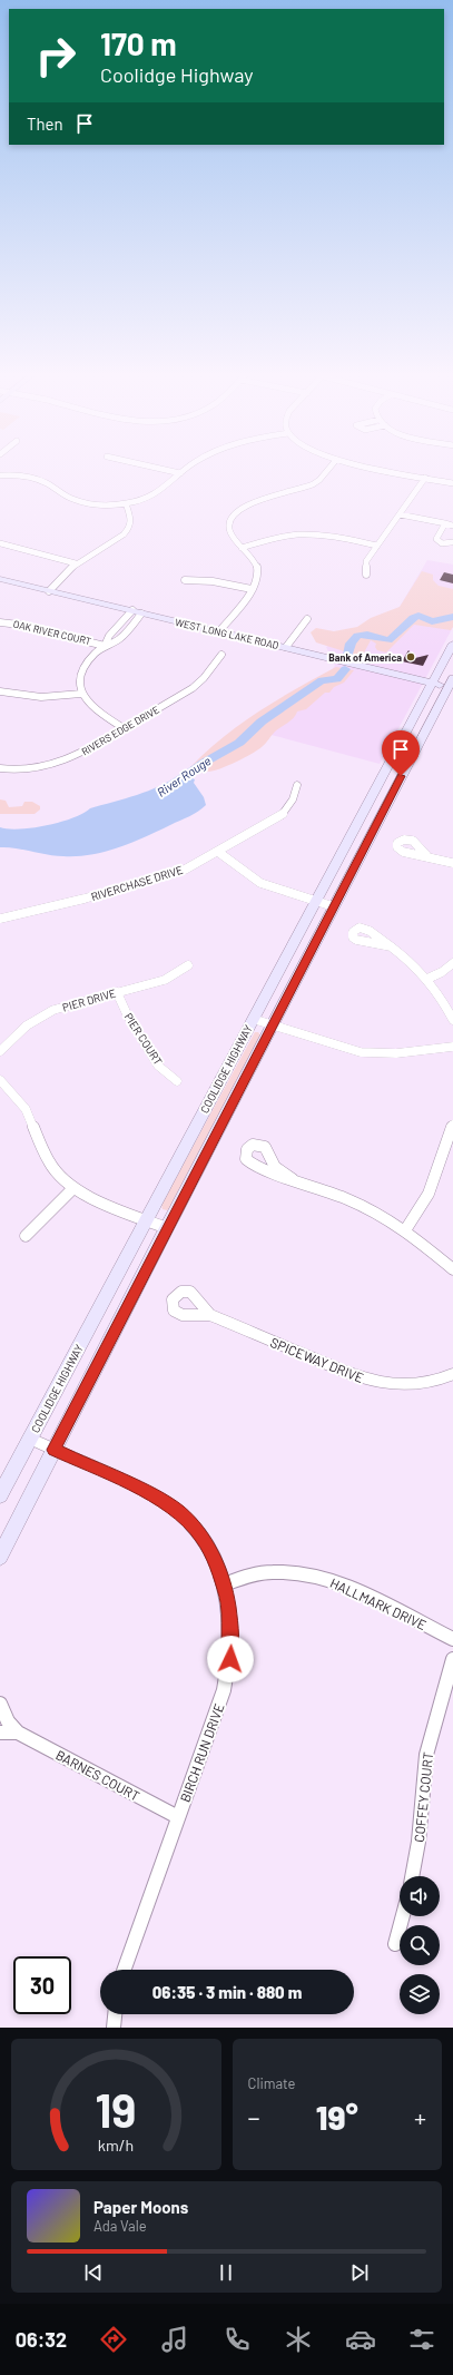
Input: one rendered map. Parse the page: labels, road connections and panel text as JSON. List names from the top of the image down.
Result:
{
  "streets": {
    "main road": ["WEST LONG LAKE ROAD", "COOLIDGE HIGHWAY"],
    "street": [
      "OAK RIVER COURT",
      "RIVERS EDGE DRIVE",
      "RIVERCHASE DRIVE",
      "PIER DRIVE",
      "PIER COURT",
      "SPICEWAY DRIVE",
      "HALLMARK DRIVE",
      "BIRCH RUN DRIVE",
      "BARNES COURT",
      "COFFEY COURT"
    ]
  },
  "crossings": [
    ["WEST LONG LAKE ROAD", "COOLIDGE HIGHWAY"],
    ["PIER DRIVE", "PIER COURT"],
    ["COOLIDGE HIGHWAY", "BIRCH RUN DRIVE"],
    ["HALLMARK DRIVE", "BIRCH RUN DRIVE"],
    ["BIRCH RUN DRIVE", "BARNES COURT"]
  ],
  "water": ["River Rouge"],
  "places": ["Bank of America"],
  "page": {
    "turn": ["170 m", "Coolidge Highway"],
    "then": "Then",
    "limit": "30",
    "trip": "06:35 · 3 min · 880 m",
    "tile": "Climate",
    "heat": ["−", "19°", "+"],
    "song": ["Paper Moons", "Ada Vale"],
    "tabs": "06:32",
    "gauge": ["19", "km/h"]
  }
}
